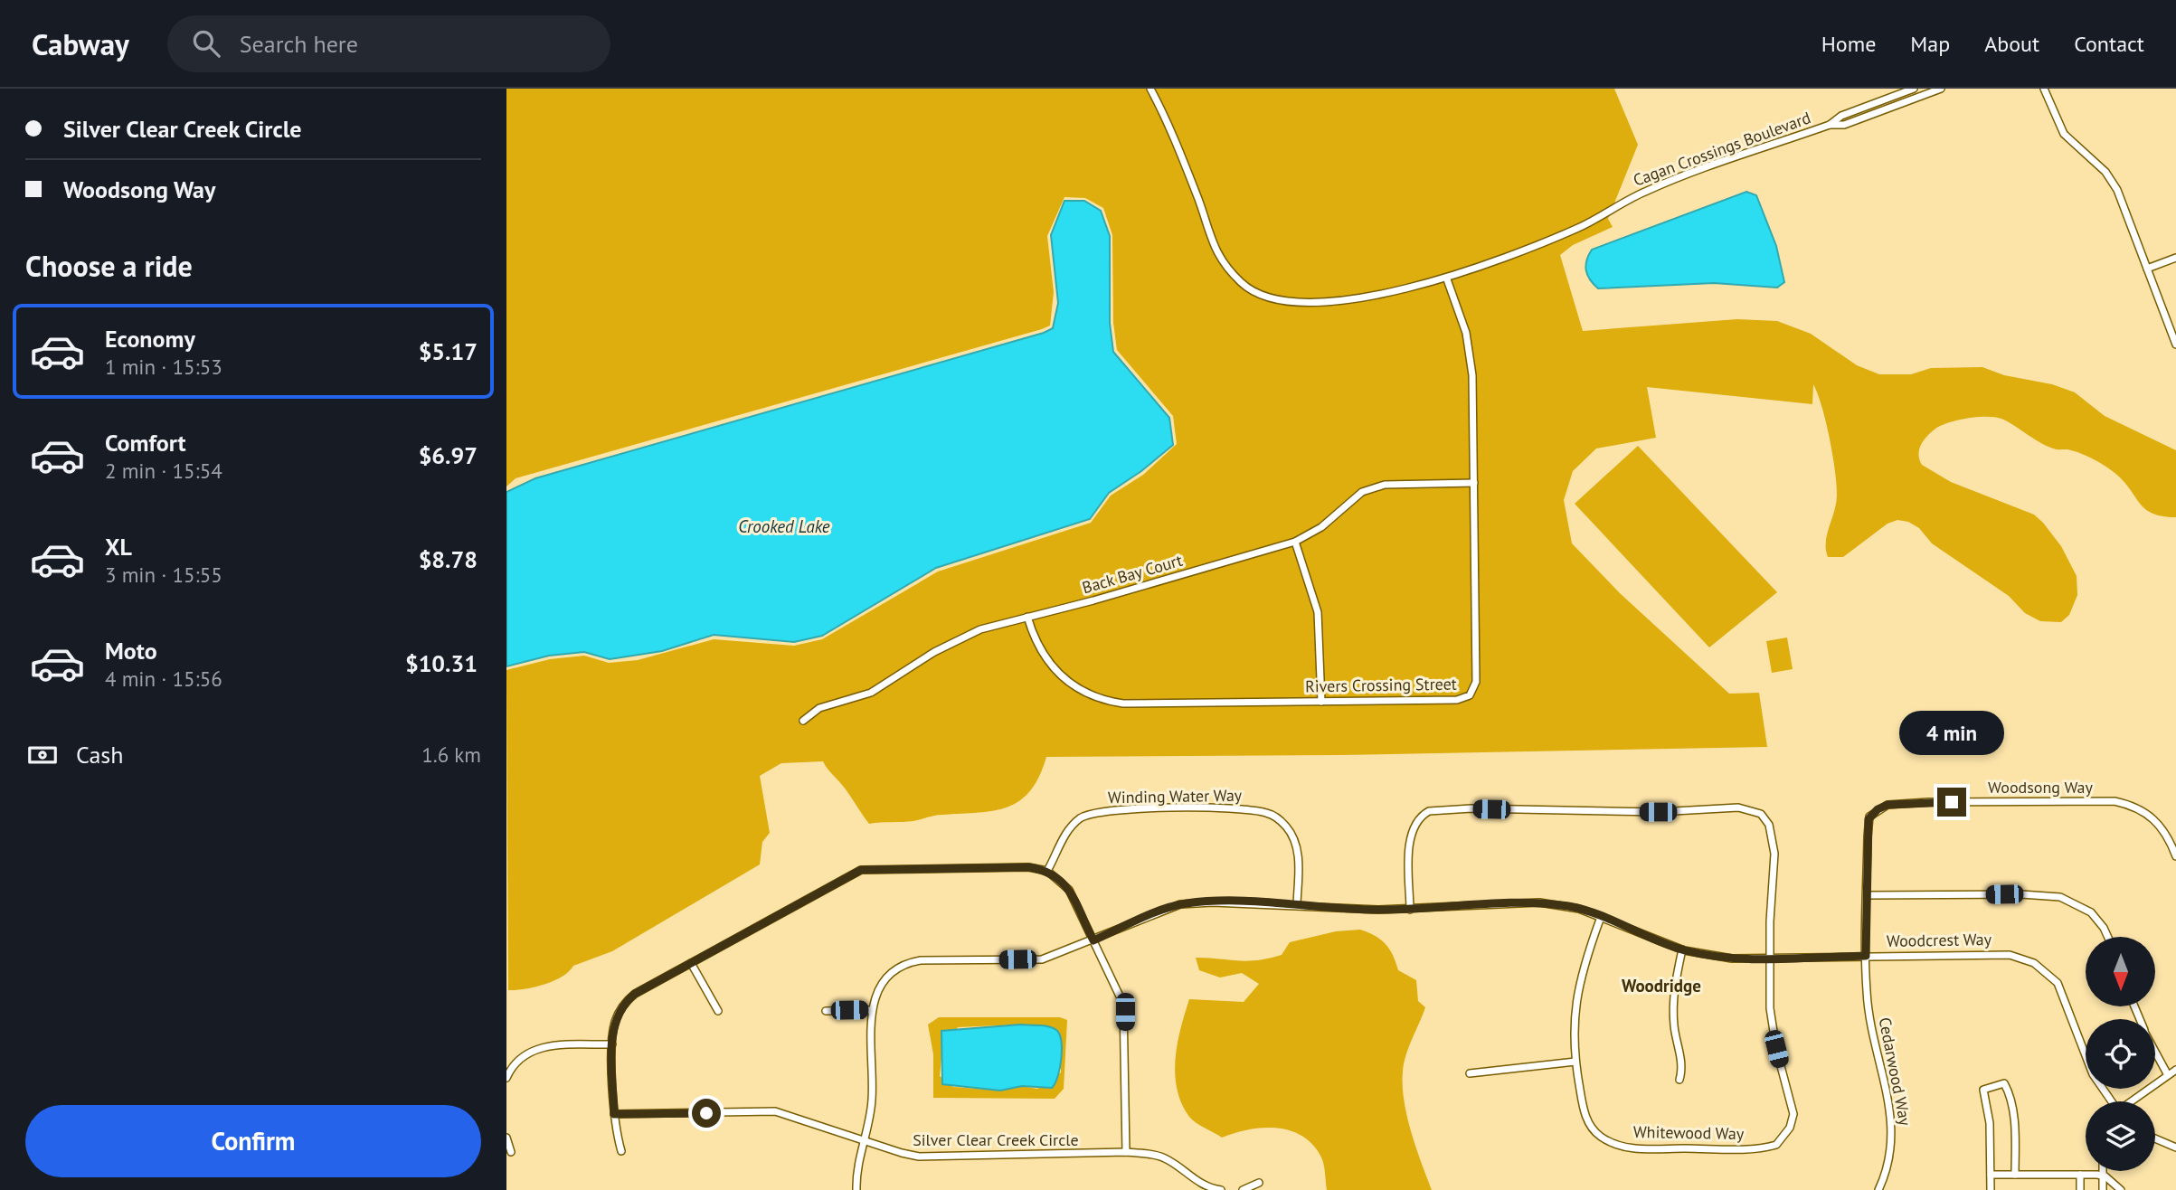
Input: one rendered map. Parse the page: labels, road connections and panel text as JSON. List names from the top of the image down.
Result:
{
  "streets": {
    "street": [
      "Cagan Crossings Boulevard",
      "Back Bay Court",
      "Rivers Crossing Street",
      "Woodsong Way",
      "Winding Water Way",
      "Woodcrest Way",
      "Cedarwood Way",
      "Whitewood Way",
      "Silver Clear Creek Circle"
    ]
  },
  "crossings": [
    ["Cagan Crossings Boulevard", "Rivers Crossing Street"],
    ["Back Bay Court", "Rivers Crossing Street"],
    ["Woodsong Way", "Woodcrest Way"],
    ["Woodsong Way", "Cedarwood Way"],
    ["Winding Water Way", "Woodcrest Way"],
    ["Woodcrest Way", "Cedarwood Way"],
    ["Woodcrest Way", "Whitewood Way"],
    ["Woodcrest Way", "Silver Clear Creek Circle"]
  ],
  "districts": ["Woodridge"],
  "water": ["Crooked Lake"],
  "north": "bottom",
  "page": {
    "header": "Cabway",
    "search": "Search here",
    "nav": [
      "Home",
      "Map",
      "About",
      "Contact"
    ],
    "banner": ["Silver Clear Creek Circle", "Woodsong Way"],
    "heading": "Choose a ride",
    "list": [
      {
        "name": "Economy",
        "note": "1 min · 15:53",
        "value": "$5.17"
      },
      {
        "name": "Comfort",
        "note": "2 min · 15:54",
        "value": "$6.97"
      },
      {
        "name": "XL",
        "note": "3 min · 15:55",
        "value": "$8.78"
      },
      {
        "name": "Moto",
        "note": "4 min · 15:56",
        "value": "$10.31"
      }
    ],
    "bubble": "4 min",
    "pay": ["Cash", "1.6 km"],
    "buttons": "Confirm"
  }
}
